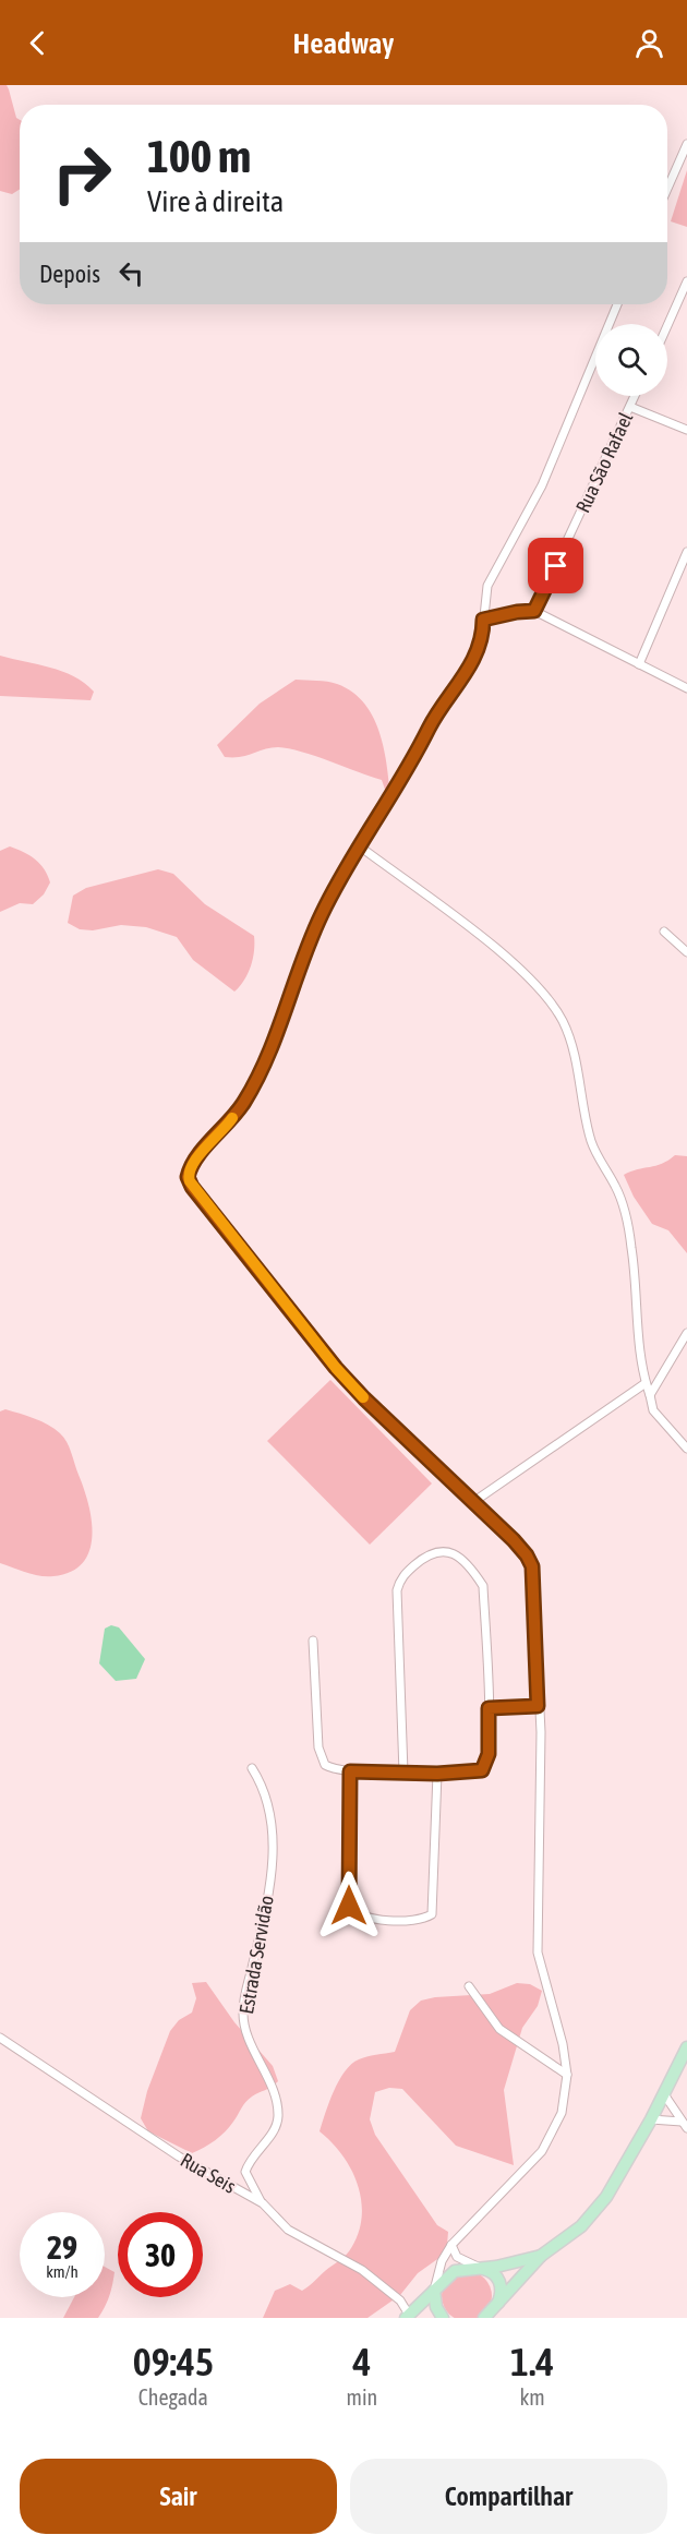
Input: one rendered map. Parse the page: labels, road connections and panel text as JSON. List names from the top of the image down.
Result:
{
  "streets": {
    "street": ["Rua São Rafael", "Estrada Servidão", "Rua Seis"]
  },
  "crossings": [
    ["Estrada Servidão", "Rua Seis"]
  ],
  "page": {
    "header": "Headway",
    "turn": ["100 m", "Vire à direita"],
    "then": "Depois",
    "speed": "29 km/h",
    "limit": "30",
    "eta": [
      "09:45",
      "Chegada",
      "4",
      "min",
      "1.4",
      "km"
    ],
    "buttons": ["Sair", "Compartilhar"]
  }
}
